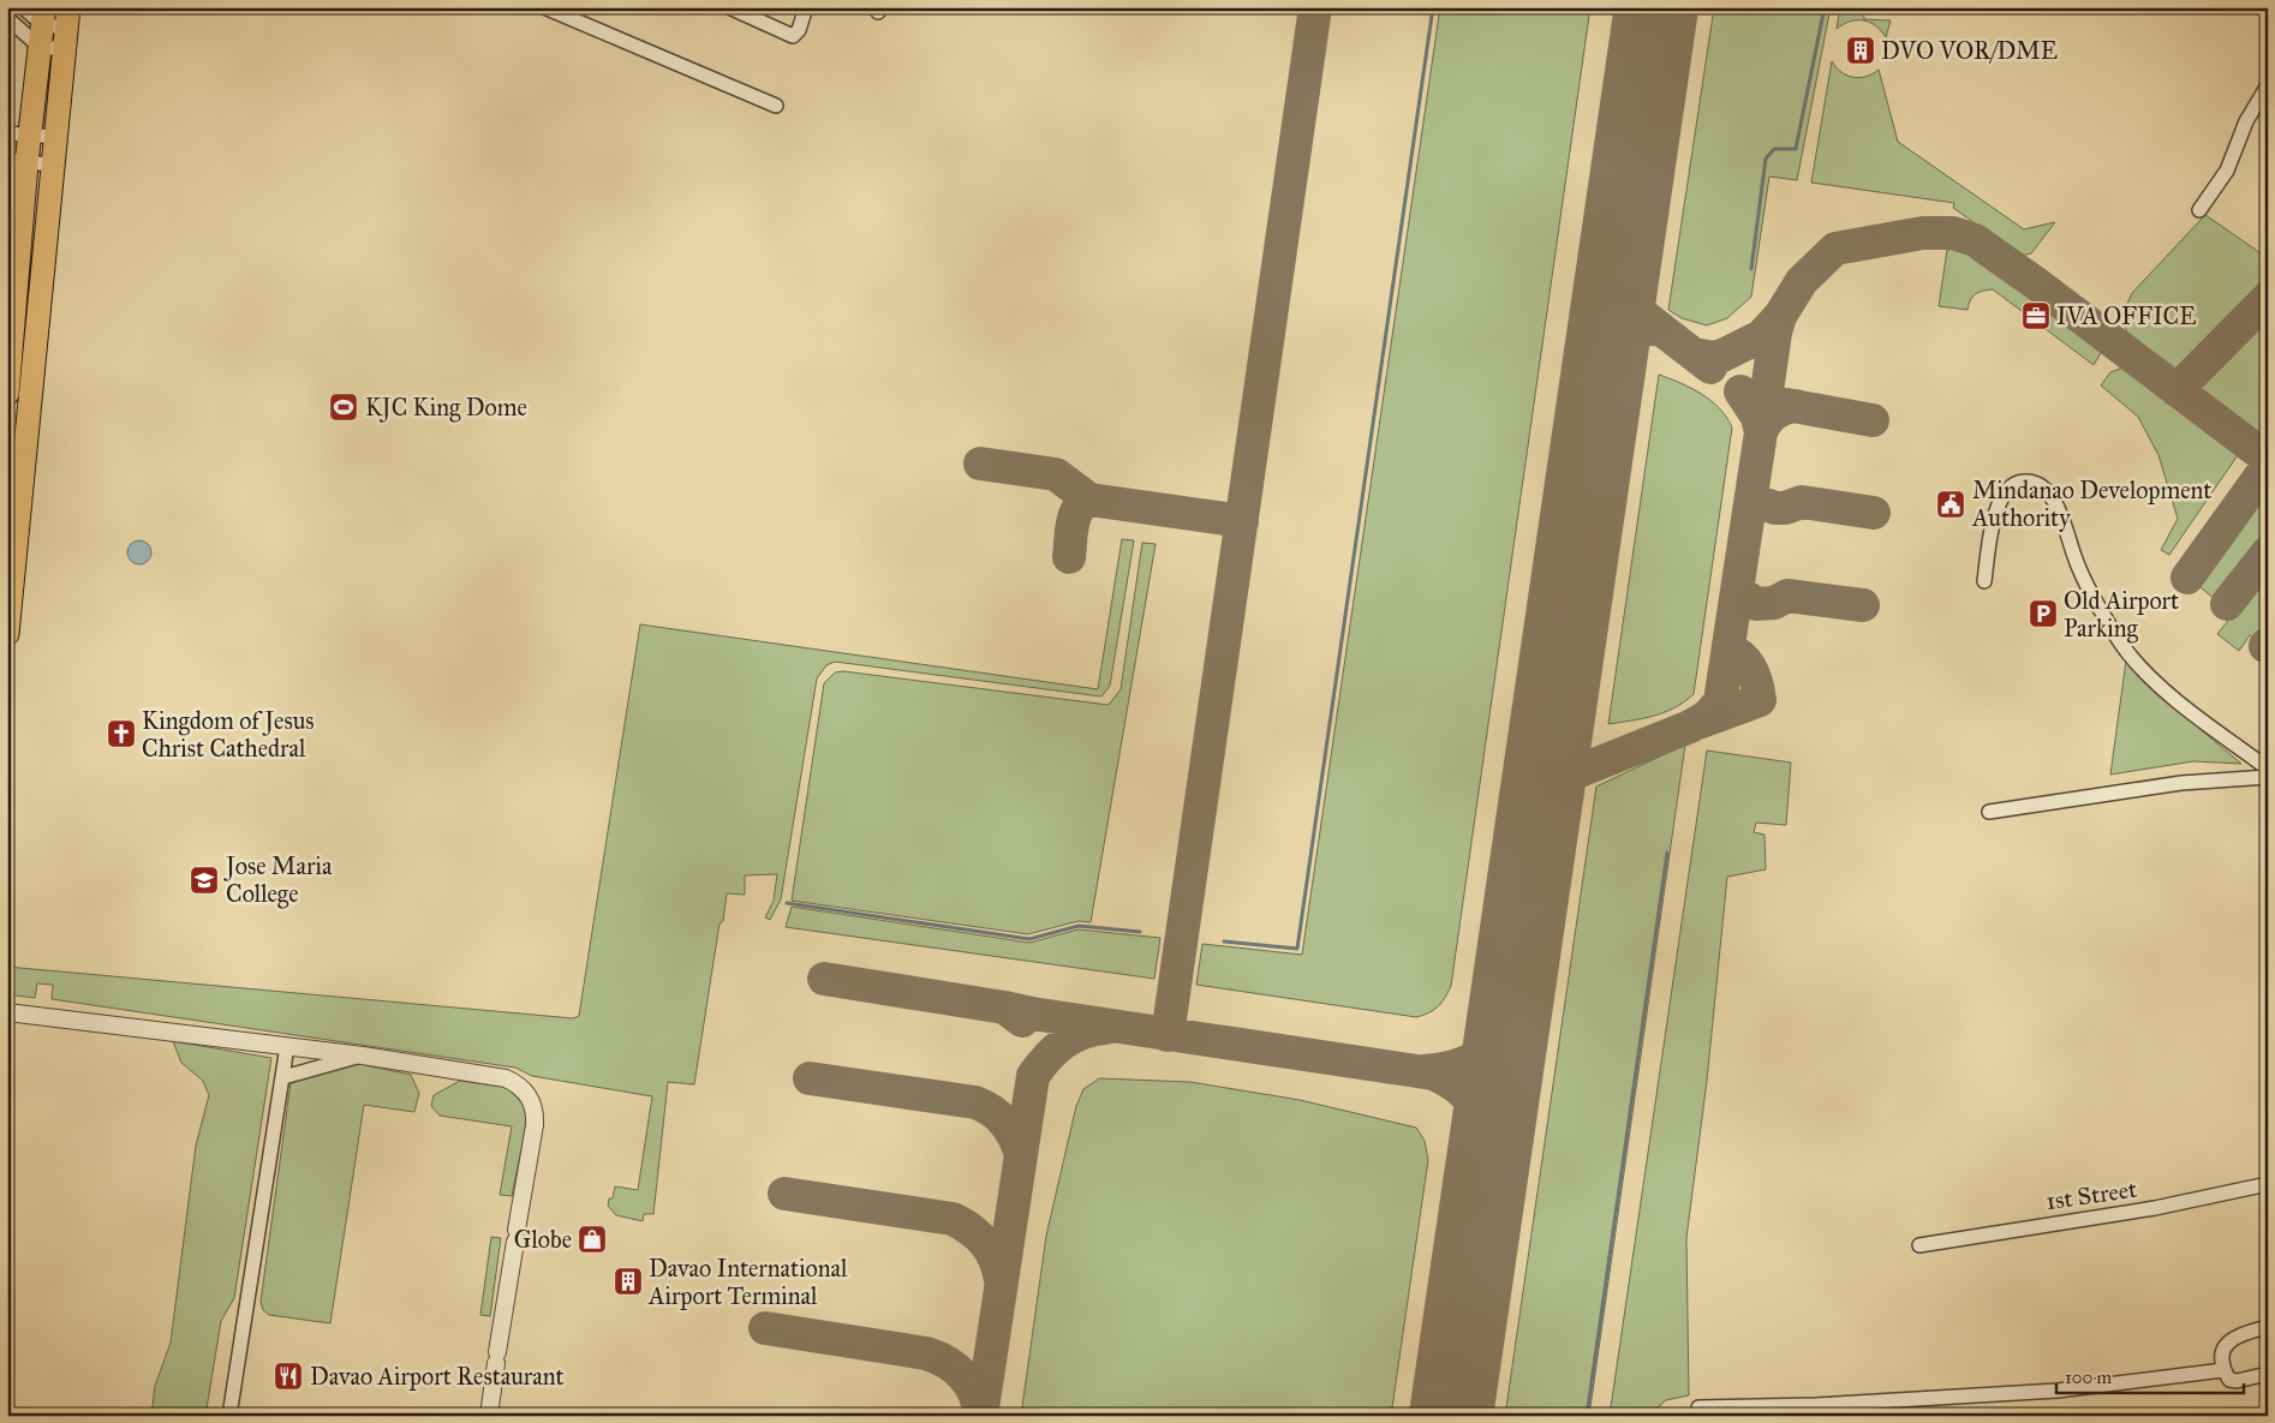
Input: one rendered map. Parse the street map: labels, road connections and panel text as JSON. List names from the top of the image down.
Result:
{
  "streets": {
    "street": ["1st Street"]
  },
  "places": {
    "building": ["DVO VOR/DME", "Davao International Airport Terminal"],
    "office": ["IVA OFFICE"],
    "sports": ["KJC King Dome"],
    "public building": ["Mindanao Development Authority"],
    "parking": ["Old Airport Parking"],
    "church": ["Kingdom of Jesus Christ Cathedral"],
    "school or university": ["Jose Maria College"],
    "shop": ["Globe"],
    "restaurant": ["Davao Airport Restaurant"]
  },
  "scale_bar": "100 m"
}
